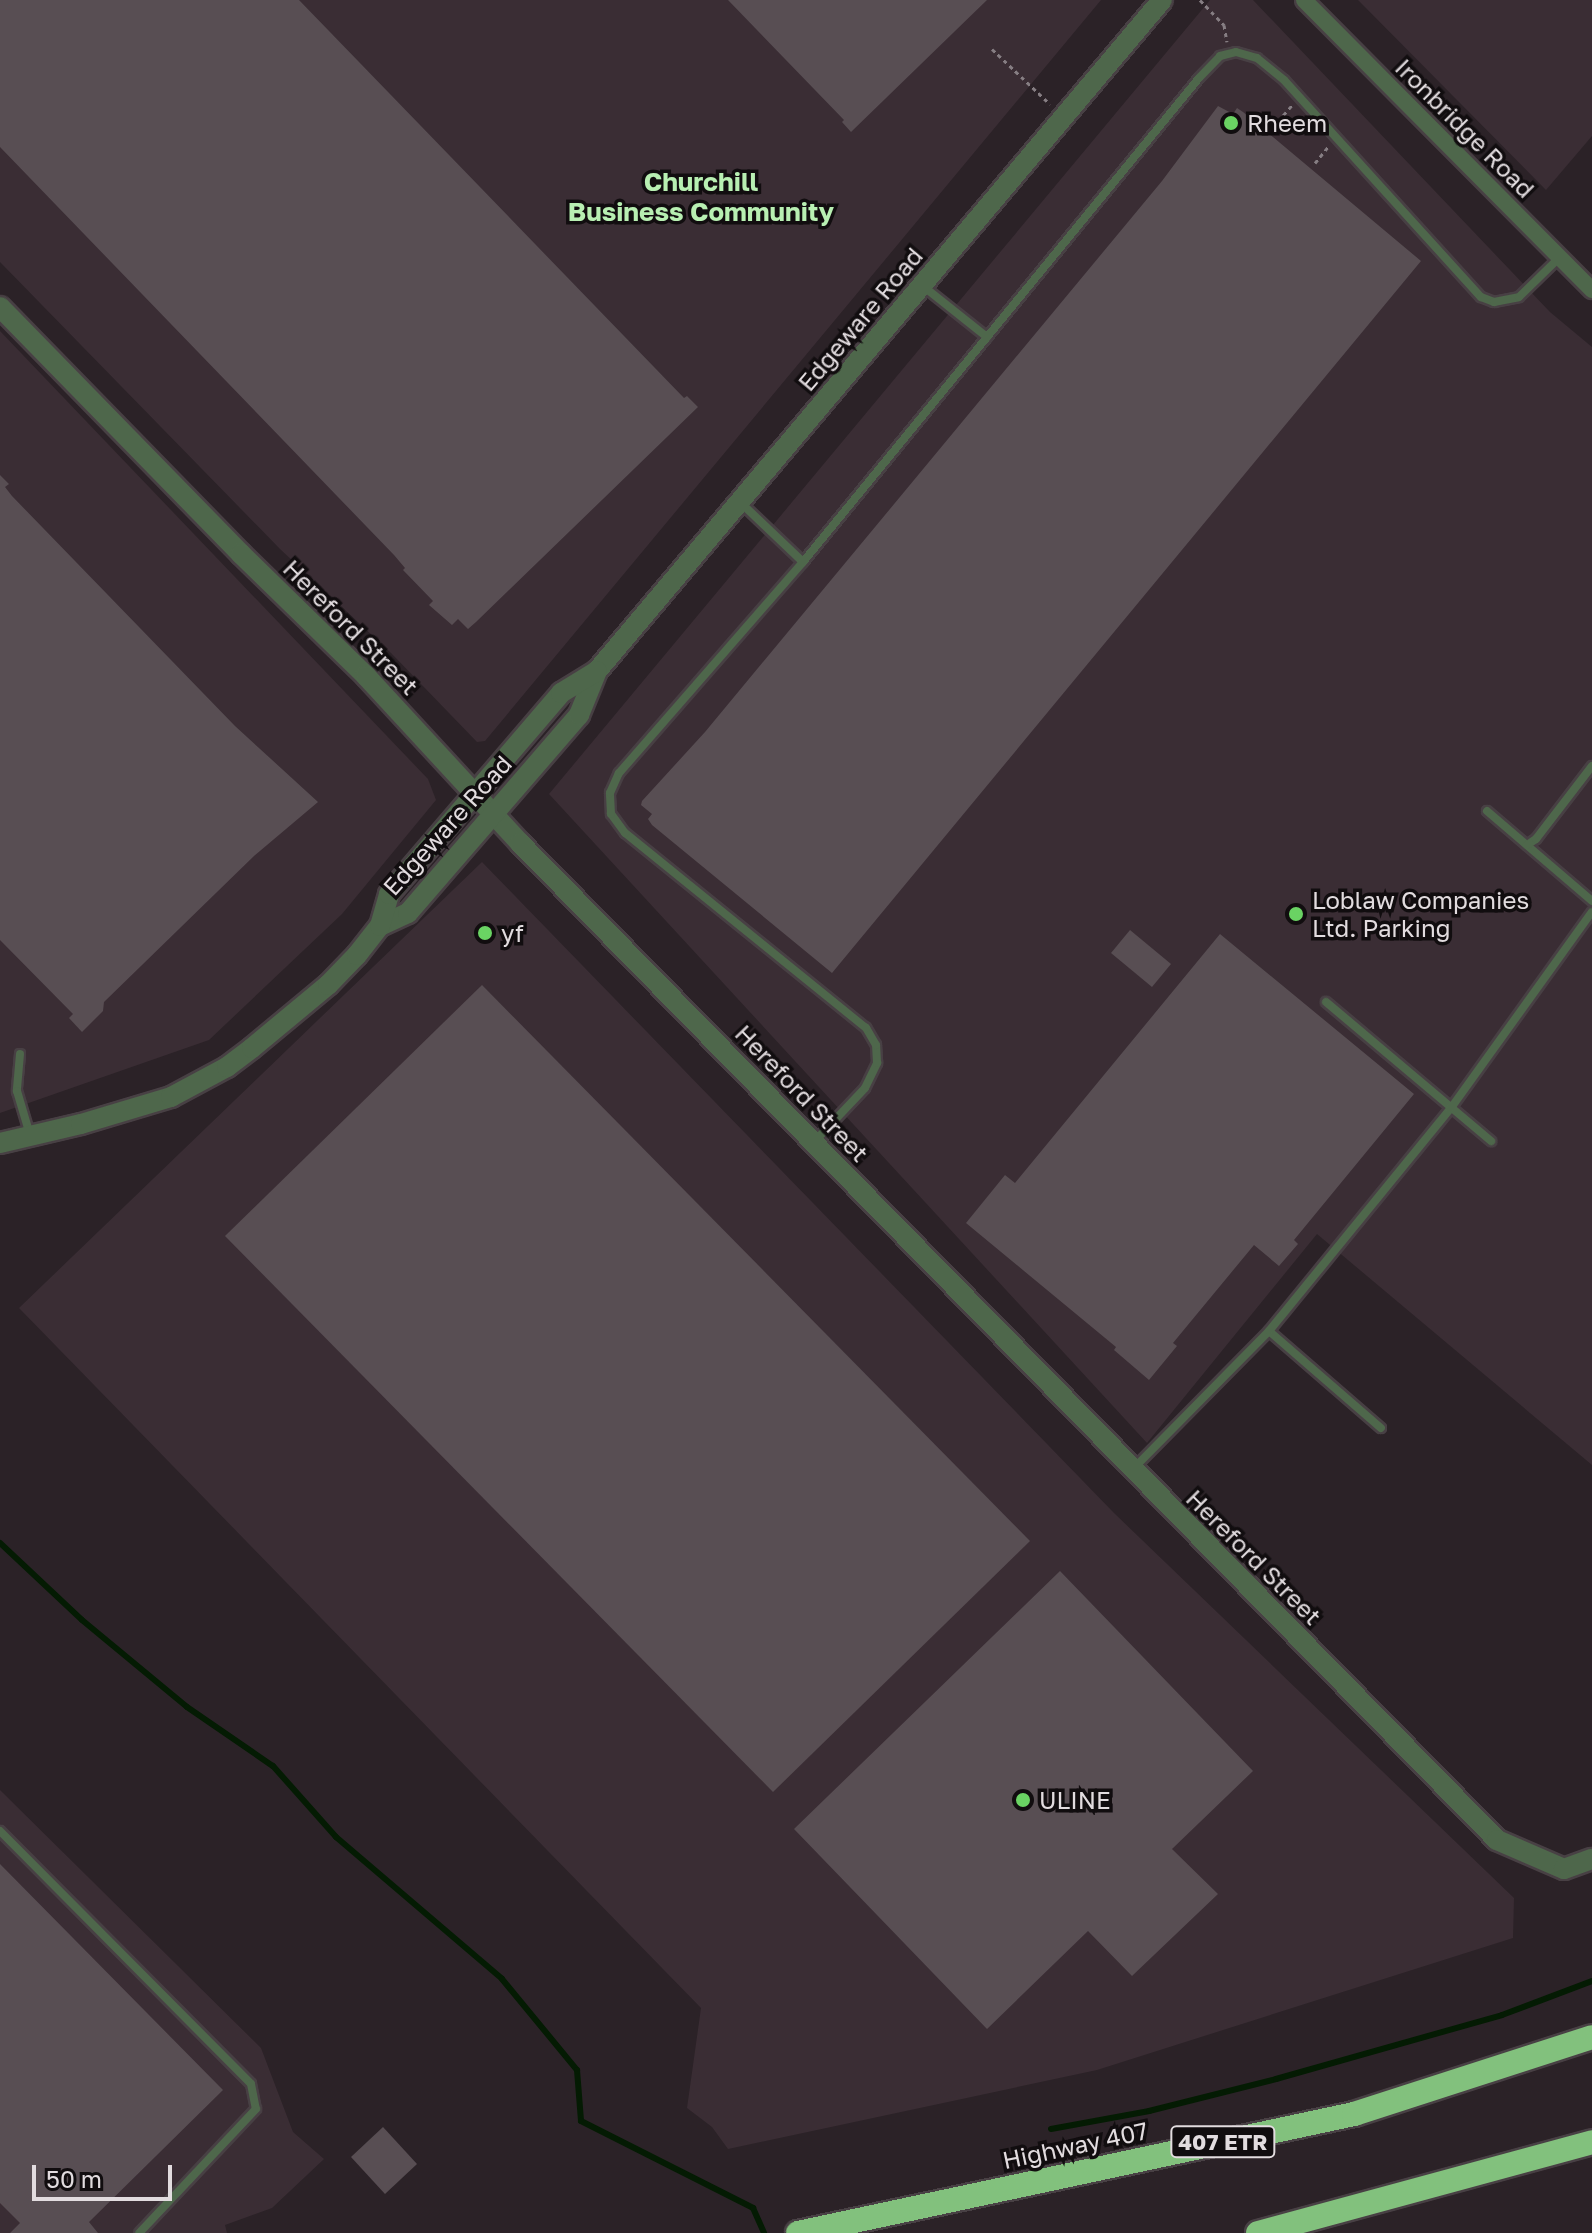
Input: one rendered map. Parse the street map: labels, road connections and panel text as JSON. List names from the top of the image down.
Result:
{
  "streets": {
    "highway": ["407 ETR", "Highway 407"],
    "street": ["Ironbridge Road", "Edgeware Road", "Hereford Street"]
  },
  "crossings": [
    ["Edgeware Road", "Hereford Street"]
  ],
  "districts": ["Churchill Business Community"],
  "places": [
    "Rheem",
    "Loblaw Companies Ltd. Parking",
    "yf",
    "ULINE"
  ],
  "scale_bar": "50 m"
}
